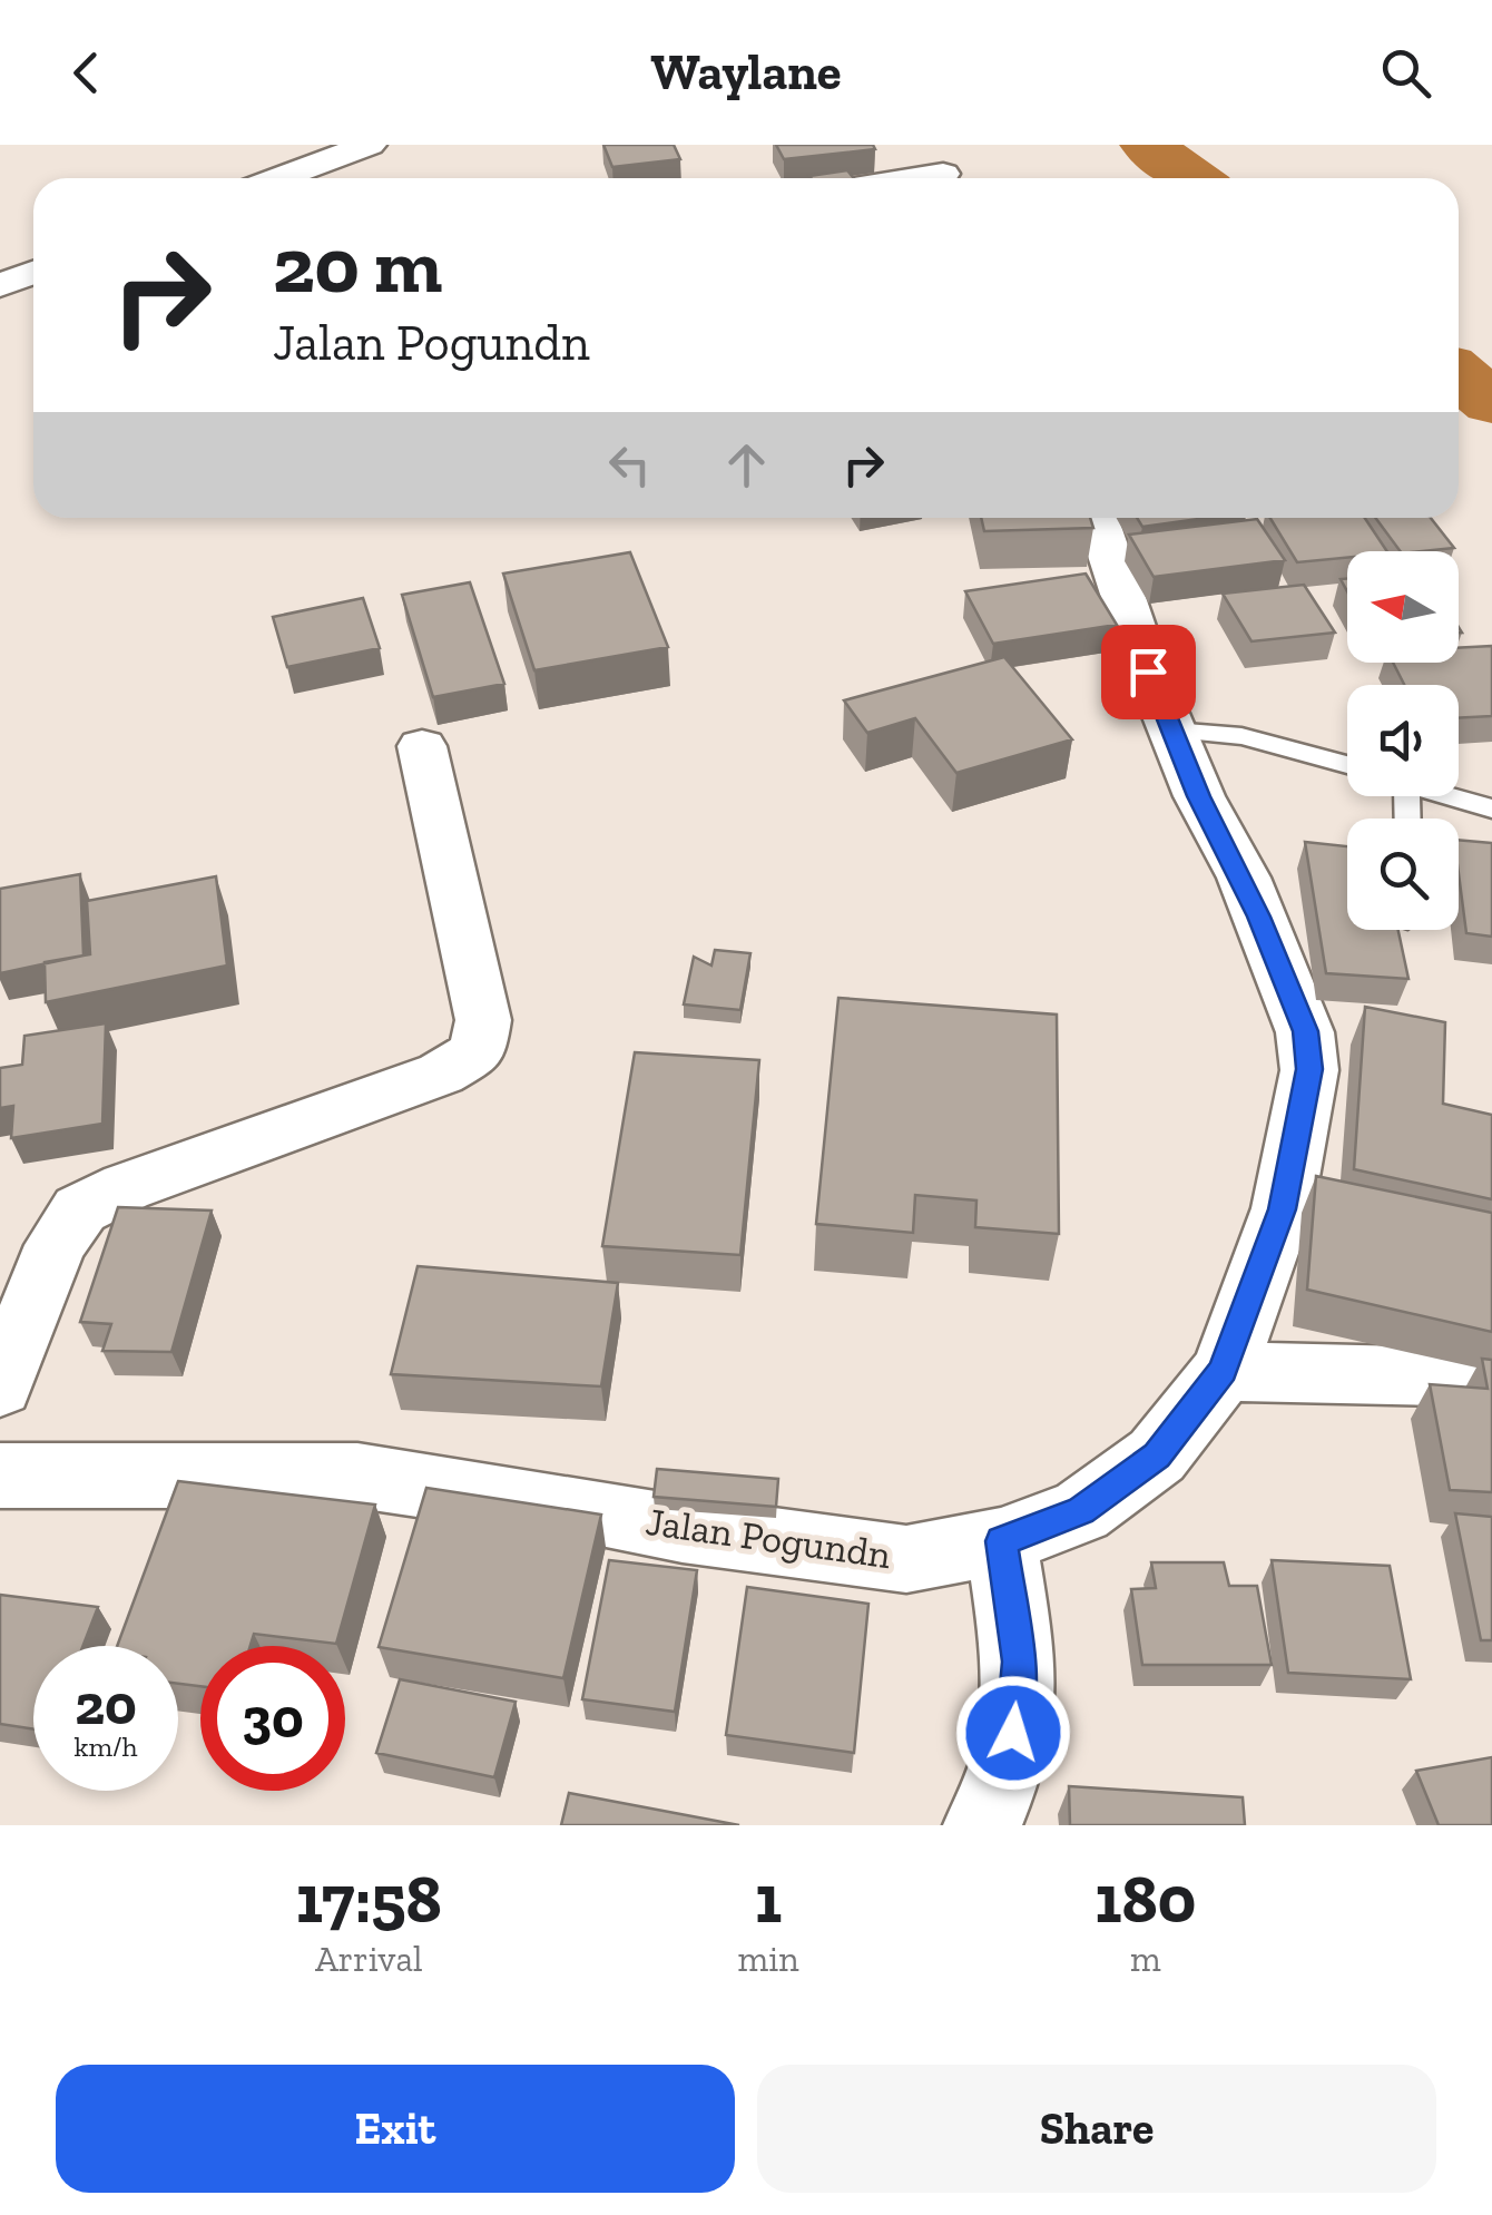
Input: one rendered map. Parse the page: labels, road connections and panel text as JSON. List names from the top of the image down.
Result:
{
  "streets": {
    "street": ["Jalan Pogundn"]
  },
  "north": "left",
  "page": {
    "header": "Waylane",
    "turn": ["20 m", "Jalan Pogundn"],
    "speed": "20 km/h",
    "limit": "30",
    "eta": [
      "17:58",
      "Arrival",
      "1",
      "min",
      "180",
      "m"
    ],
    "buttons": ["Exit", "Share"]
  }
}
